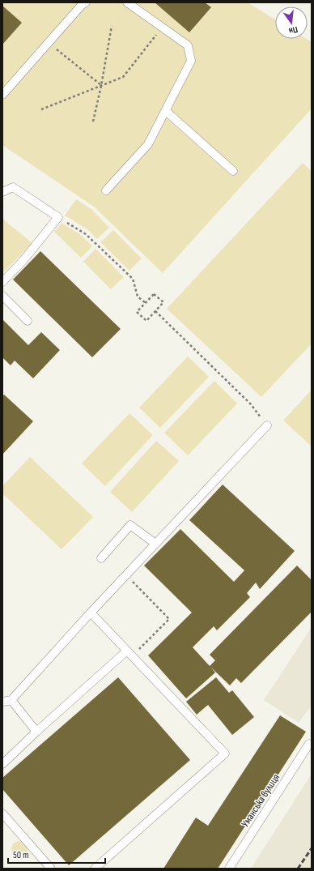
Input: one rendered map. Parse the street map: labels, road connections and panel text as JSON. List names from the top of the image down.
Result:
{
  "streets": {
    "lane": ["Уманська вулиця"]
  },
  "scale_bar": "50 m",
  "north": "bottom"
}
